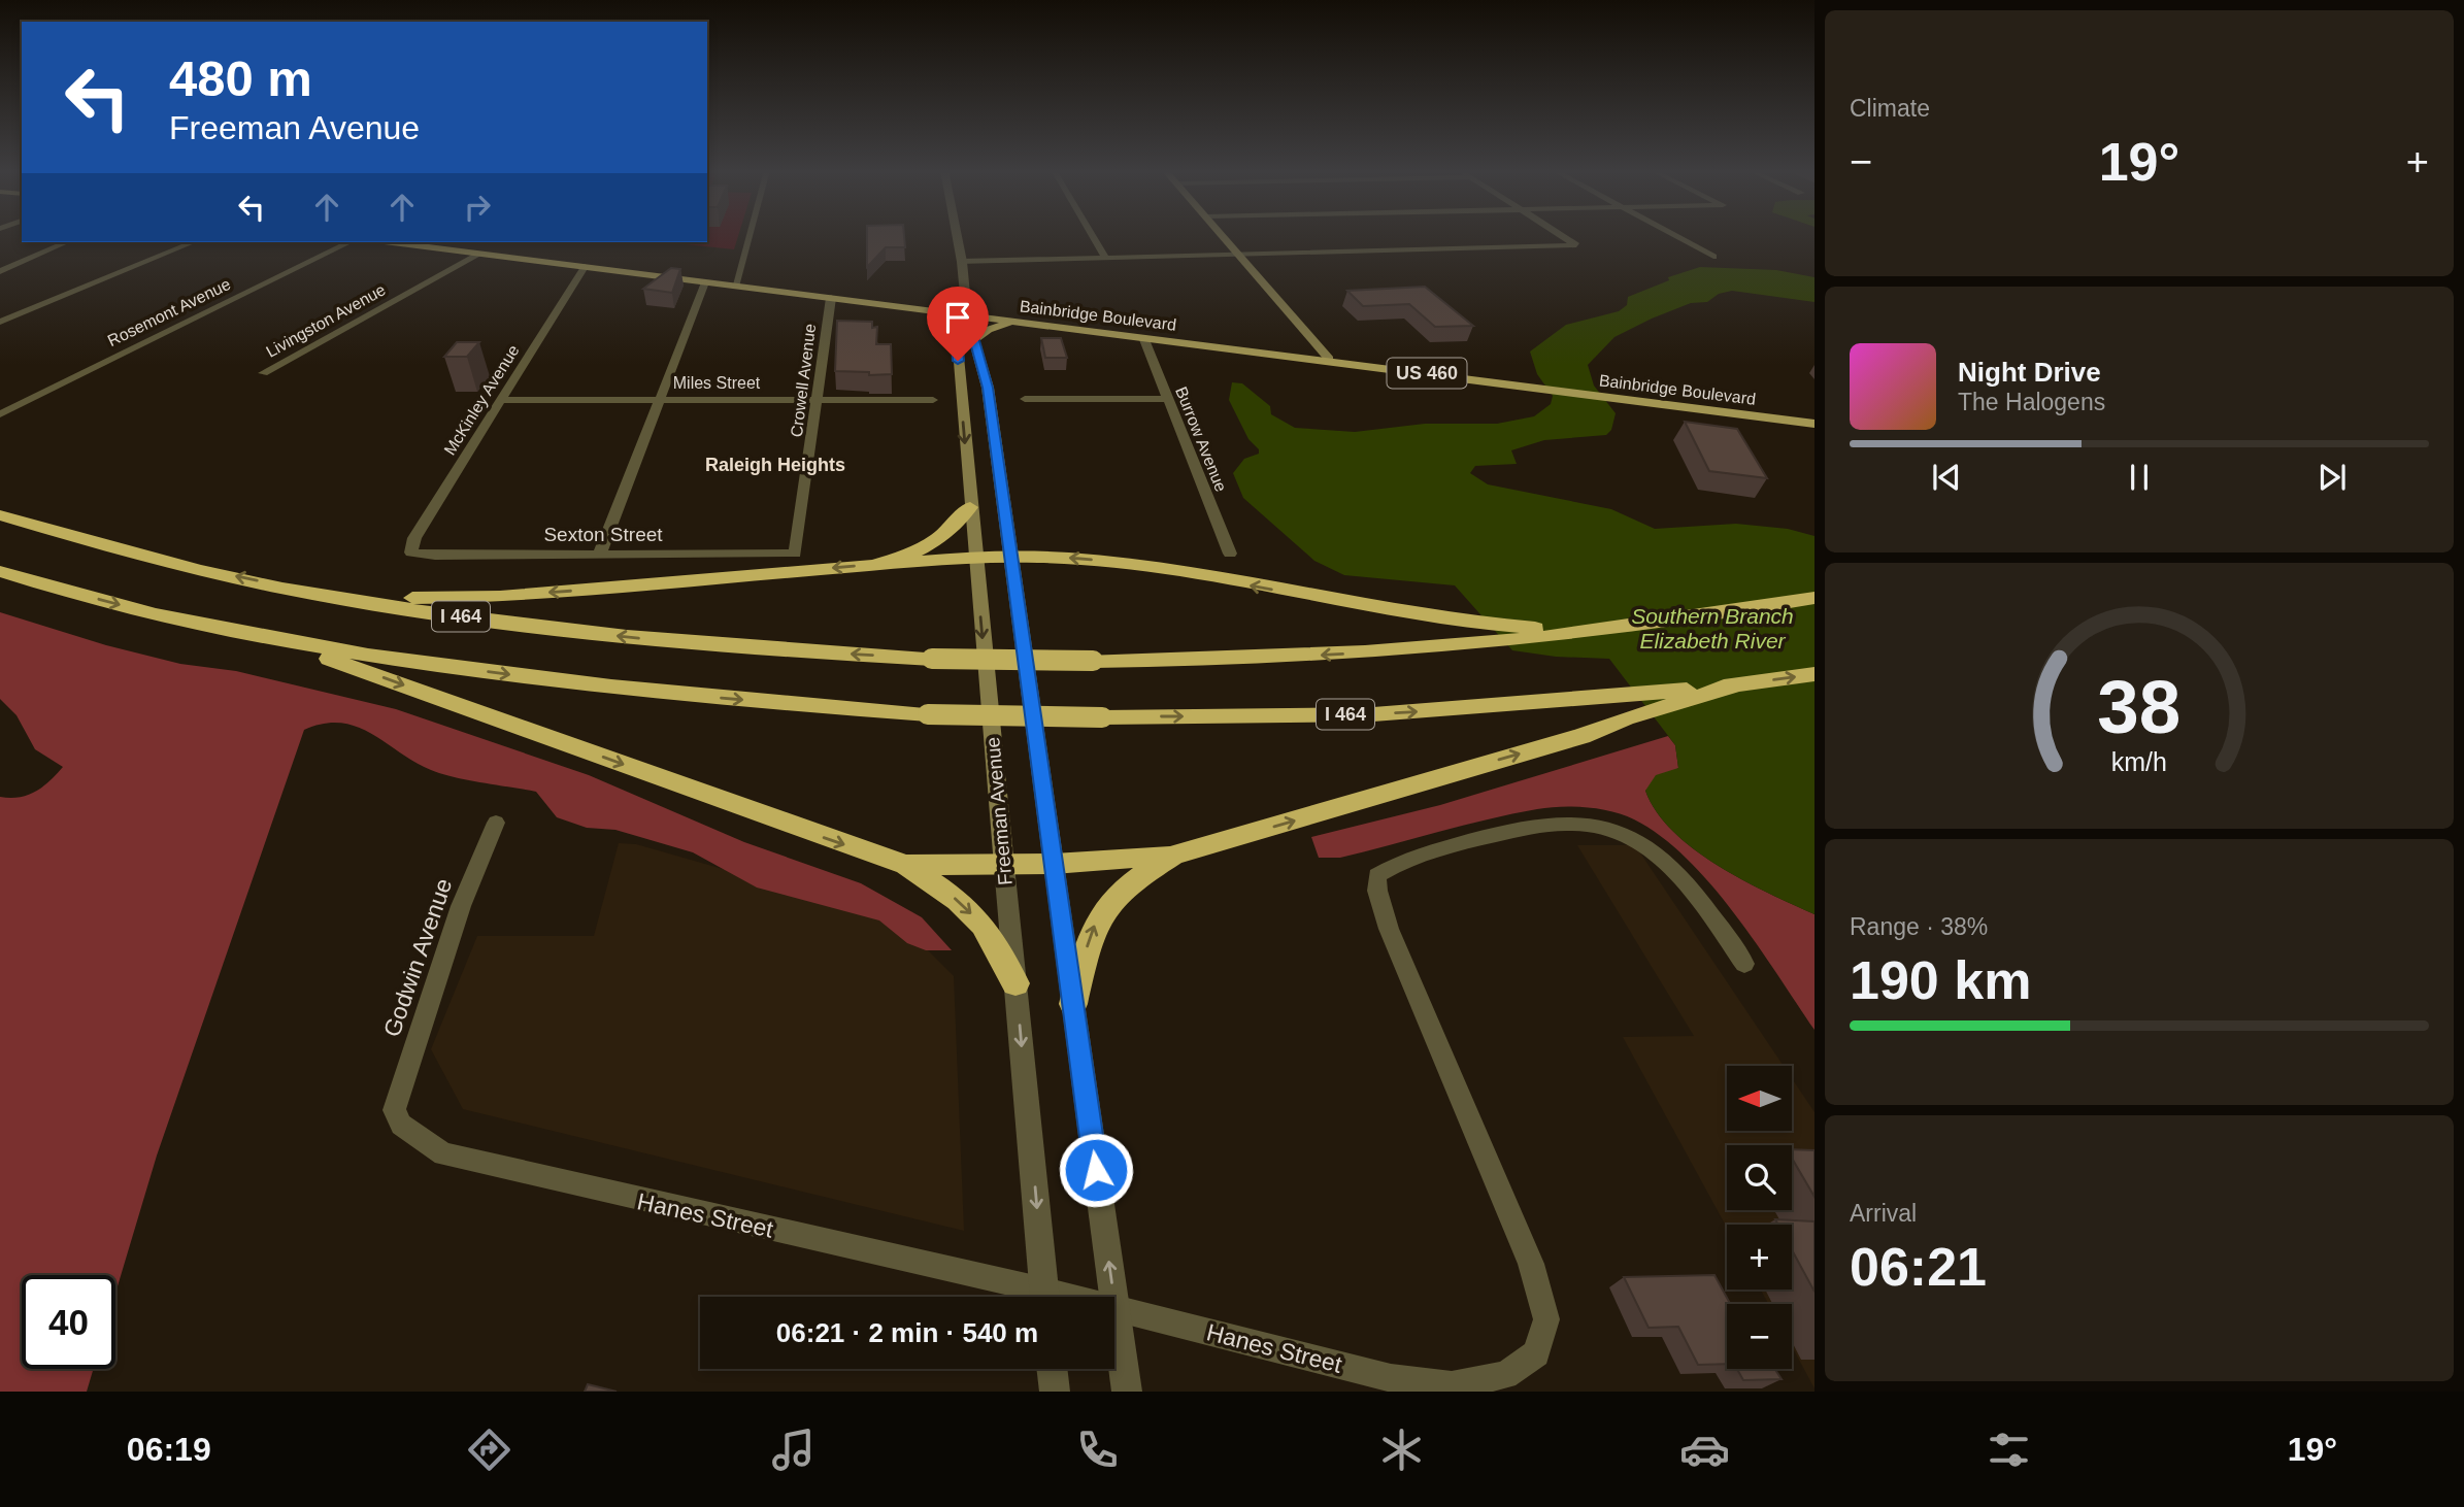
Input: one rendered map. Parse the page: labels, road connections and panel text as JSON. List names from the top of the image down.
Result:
{
  "streets": {
    "highway": ["I 464"],
    "main road": ["Bainbridge Boulevard", "US 460", "Freeman Avenue"],
    "street": [
      "Rosemont Avenue",
      "Livingston Avenue",
      "Crowell Avenue",
      "Miles Street",
      "McKinley Avenue",
      "Burrow Avenue",
      "Sexton Street",
      "Godwin Avenue",
      "Hanes Street"
    ]
  },
  "crossings": [
    ["Bainbridge Boulevard", "Livingston Avenue"],
    ["Bainbridge Boulevard", "Crowell Avenue"],
    ["Bainbridge Boulevard", "McKinley Avenue"],
    ["Bainbridge Boulevard", "Burrow Avenue"],
    ["Bainbridge Boulevard", "Freeman Avenue"],
    ["Crowell Avenue", "Miles Street"],
    ["Crowell Avenue", "Sexton Street"],
    ["Miles Street", "McKinley Avenue"],
    ["McKinley Avenue", "Sexton Street"],
    ["Freeman Avenue", "Hanes Street"],
    ["Godwin Avenue", "Hanes Street"]
  ],
  "districts": ["Raleigh Heights"],
  "water": ["Southern Branch Elizabeth River"],
  "north": "left",
  "page": {
    "tile": [
      "Climate",
      ["Range · 38%", "190 km"],
      ["Arrival", "06:21"]
    ],
    "turn": ["480 m", "Freeman Avenue"],
    "heat": ["−", "19°", "+"],
    "song": ["Night Drive", "The Halogens"],
    "map_buttons": ["+", "−"],
    "limit": "40",
    "trip": "06:21 · 2 min · 540 m",
    "tabs": ["06:19", "19°"],
    "gauge": ["38", "km/h"]
  }
}
